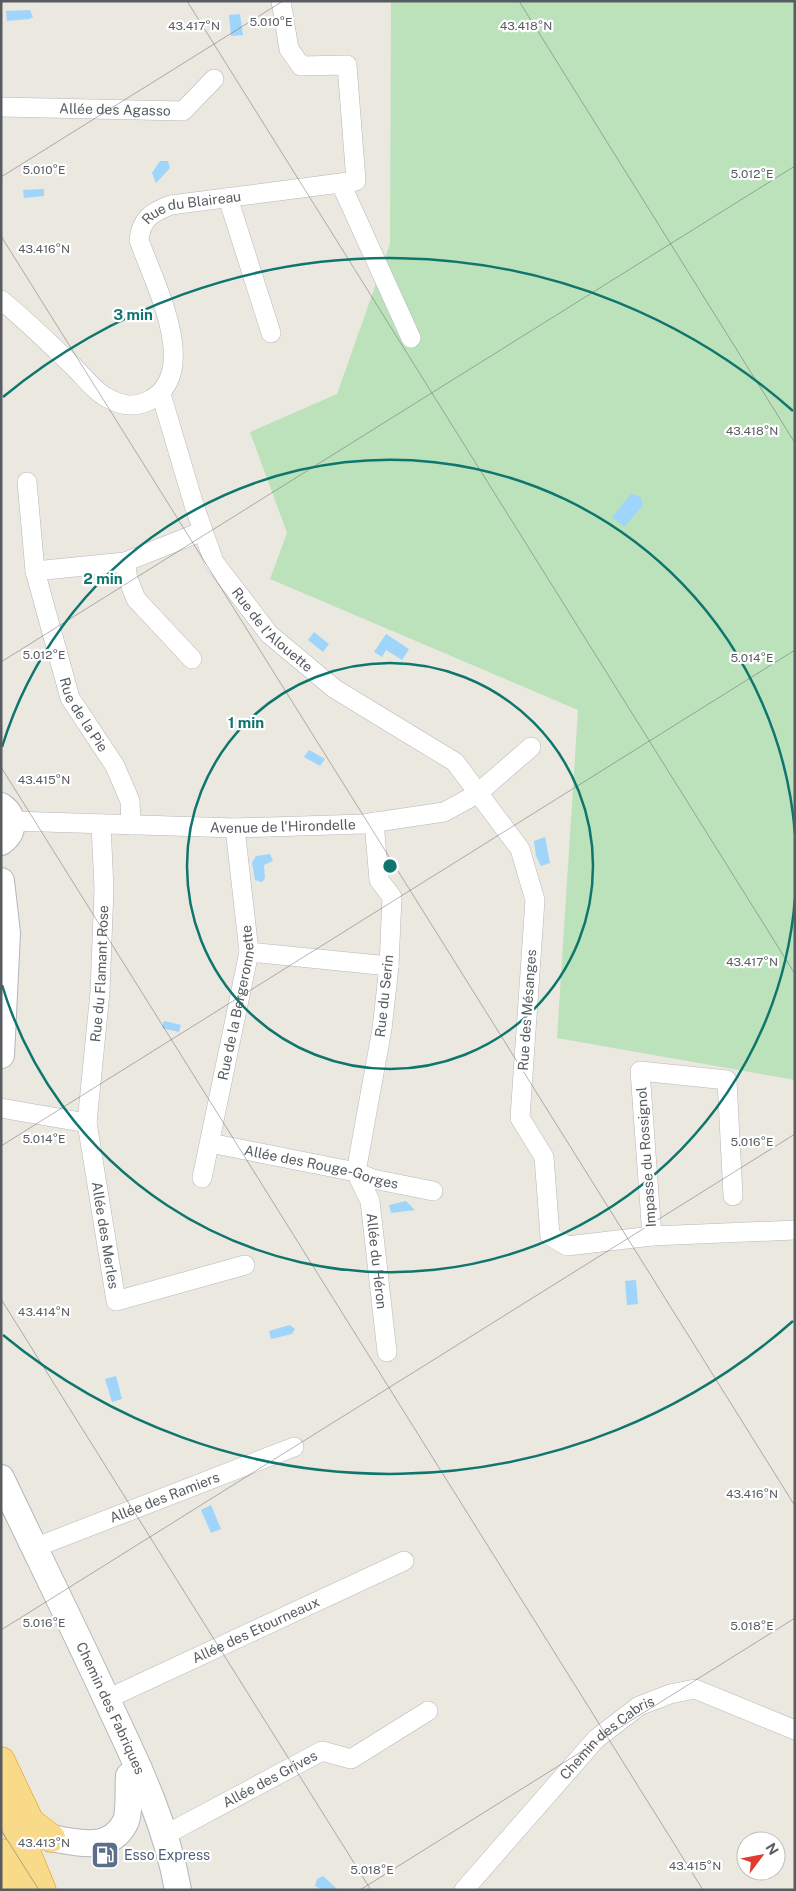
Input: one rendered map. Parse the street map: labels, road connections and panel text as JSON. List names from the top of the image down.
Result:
{
  "streets": {
    "street": [
      "Allée des Agasso",
      "Rue du Blaireau",
      "Rue de l'Alouette",
      "Rue de la Pie",
      "Avenue de l'Hirondelle",
      "Rue du Flamant Rose",
      "Rue du Serin",
      "Rue de la Bergeronnette",
      "Rue des Mésanges",
      "Impasse du Rossignol",
      "Allée des Rouge-Gorges",
      "Allée des Merles",
      "Allée du Héron",
      "Allée des Ramiers",
      "Allée des Etourneaux",
      "Chemin des Fabriques",
      "Chemin des Cabris",
      "Allée des Grives"
    ]
  },
  "crossings": [
    ["Rue du Blaireau", "Rue de l'Alouette"],
    ["Rue de l'Alouette", "Avenue de l'Hirondelle"],
    ["Rue de l'Alouette", "Rue des Mésanges"],
    ["Rue de la Pie", "Avenue de l'Hirondelle"],
    ["Avenue de l'Hirondelle", "Rue du Flamant Rose"],
    ["Avenue de l'Hirondelle", "Rue du Serin"],
    ["Avenue de l'Hirondelle", "Rue de la Bergeronnette"],
    ["Avenue de l'Hirondelle", "Rue des Mésanges"],
    ["Rue du Flamant Rose", "Allée des Merles"],
    ["Rue du Serin", "Allée des Rouge-Gorges"],
    ["Rue du Serin", "Allée du Héron"],
    ["Rue de la Bergeronnette", "Allée des Rouge-Gorges"],
    ["Rue des Mésanges", "Impasse du Rossignol"],
    ["Allée des Rouge-Gorges", "Allée du Héron"],
    ["Allée des Ramiers", "Chemin des Fabriques"],
    ["Allée des Etourneaux", "Chemin des Fabriques"],
    ["Chemin des Fabriques", "Allée des Grives"]
  ],
  "places": {
    "fuel station": ["Esso Express"]
  },
  "north": "top right",
  "coordinates": [
    "5.010°E",
    "43.417°N",
    "43.418°N",
    "5.012°E",
    "43.416°N",
    "5.014°E",
    "43.415°N",
    "5.016°E",
    "43.414°N",
    "5.018°E",
    "43.413°N"
  ],
  "rings": ["3 min", "2 min", "1 min"]
}
